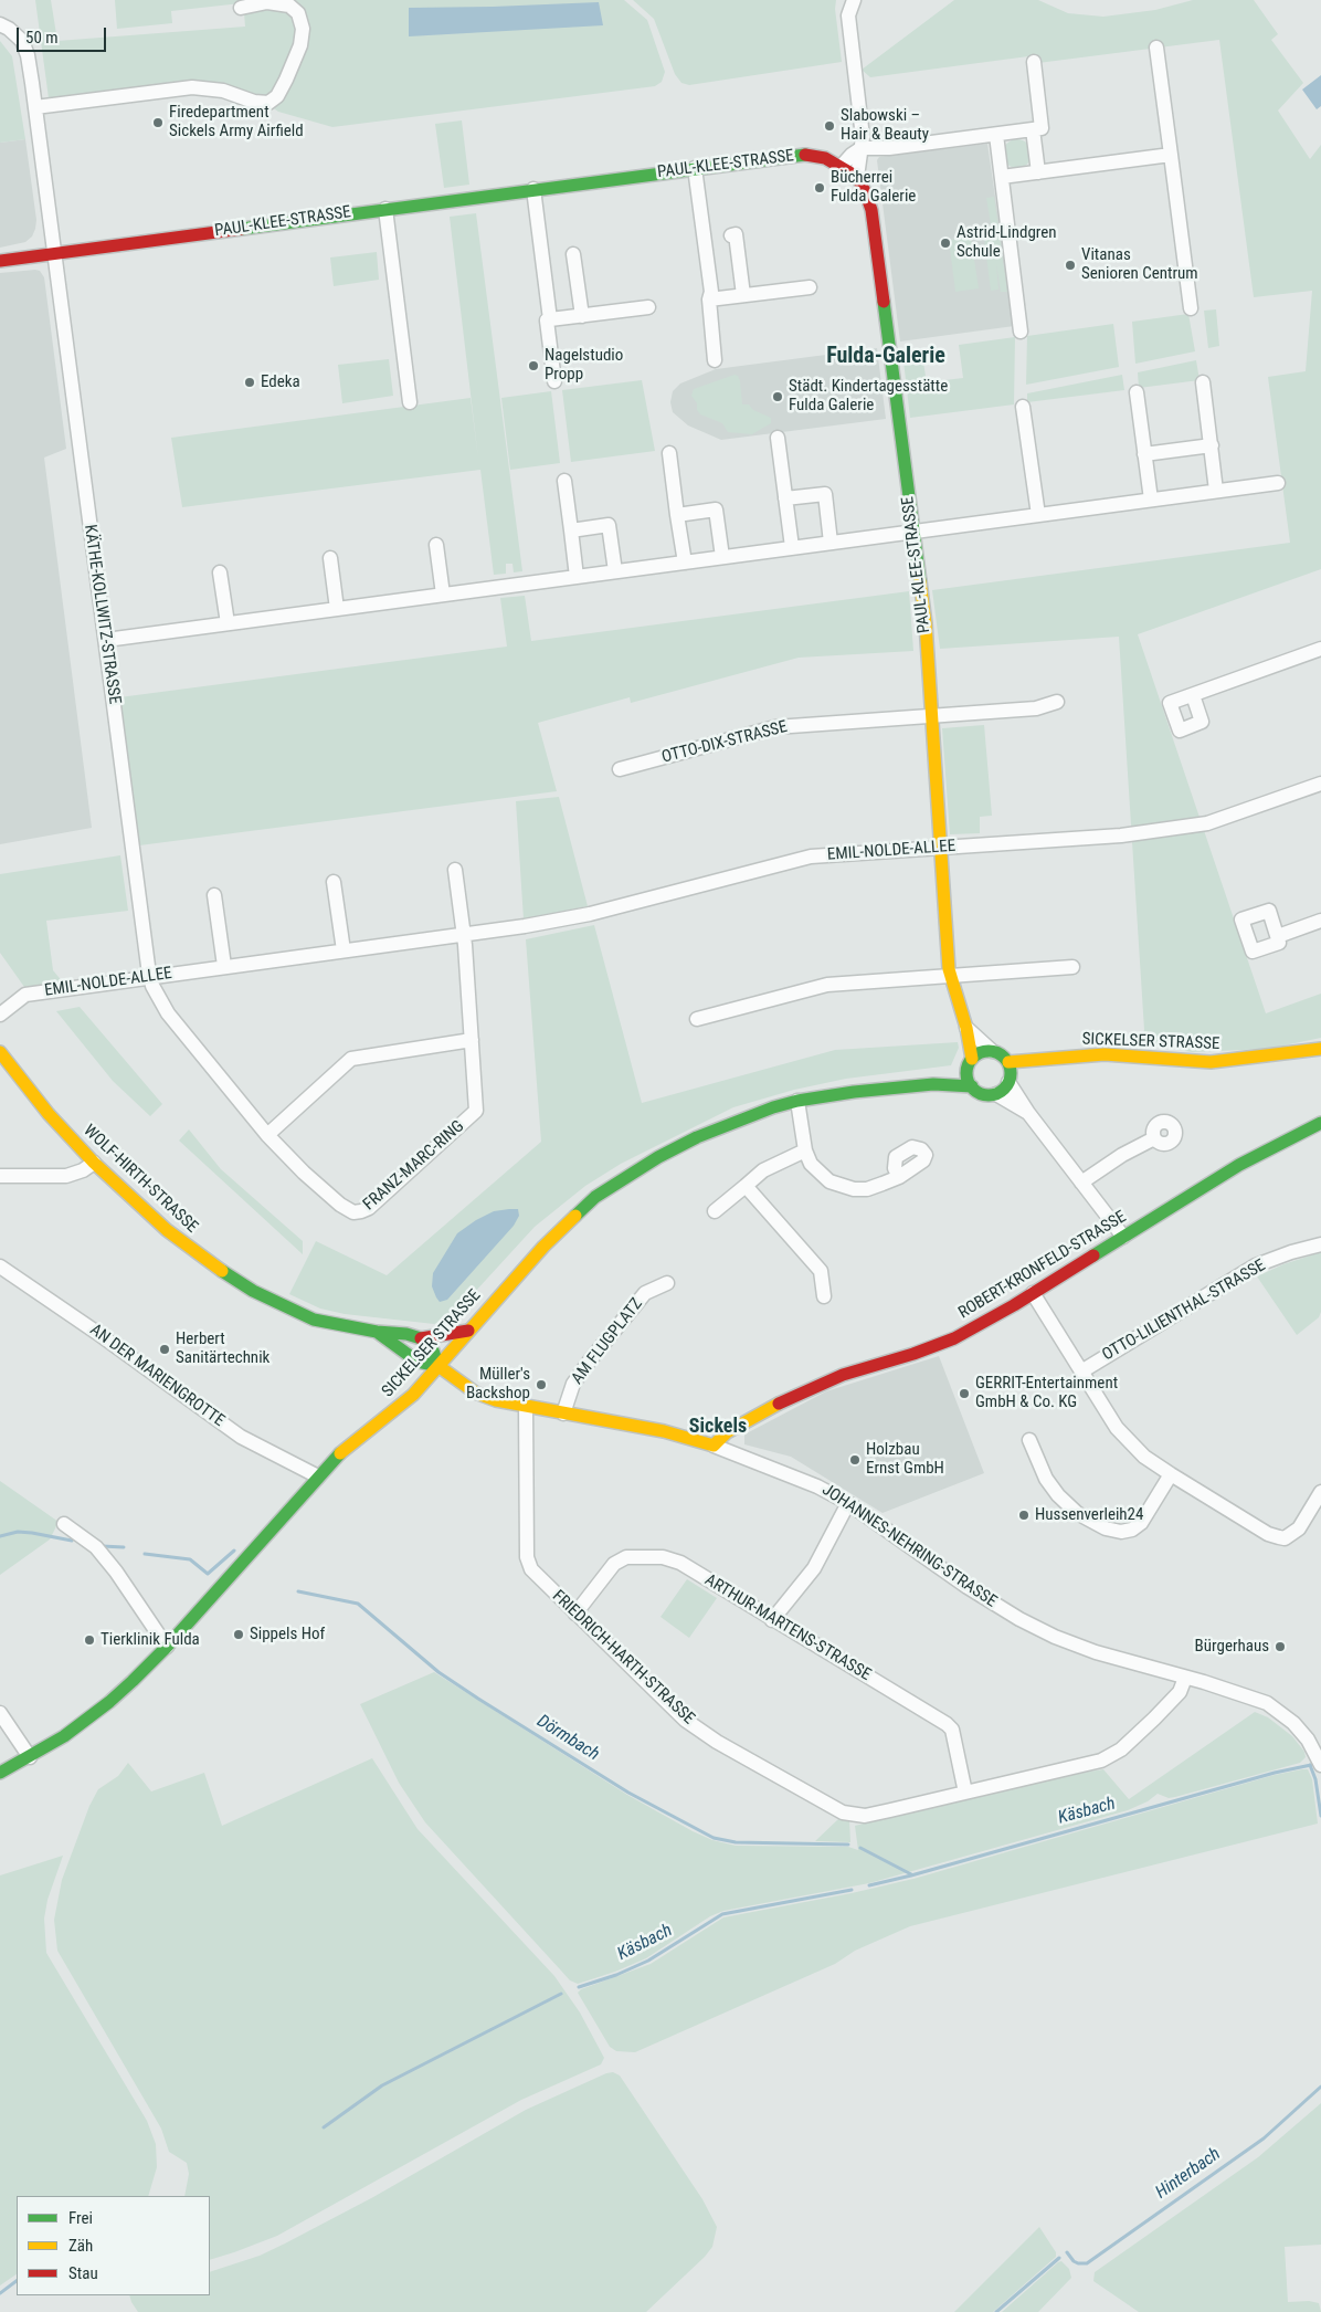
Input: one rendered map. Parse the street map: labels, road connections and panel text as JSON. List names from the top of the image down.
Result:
{
  "streets": {
    "street": [
      "PAUL-KLEE-STRASSE",
      "KÄTHE-KOLLWITZ-STRASSE",
      "OTTO-DIX-STRASSE",
      "EMIL-NOLDE-ALLEE",
      "SICKELSER STRASSE",
      "FRANZ-MARC-RING",
      "WOLF-HIRTH-STRASSE",
      "ROBERT-KRONFELD-STRASSE",
      "OTTO-LILIENTHAL-STRASSE",
      "AM FLUGPLATZ",
      "AN DER MARIENGROTTE",
      "JOHANNES-NEHRING-STRASSE",
      "ARTHUR-MARTENS-STRASSE",
      "FRIEDRICH-HARTH-STRASSE"
    ]
  },
  "crossings": [
    ["PAUL-KLEE-STRASSE", "KÄTHE-KOLLWITZ-STRASSE"],
    ["PAUL-KLEE-STRASSE", "OTTO-DIX-STRASSE"],
    ["PAUL-KLEE-STRASSE", "EMIL-NOLDE-ALLEE"],
    ["PAUL-KLEE-STRASSE", "SICKELSER STRASSE"],
    ["KÄTHE-KOLLWITZ-STRASSE", "EMIL-NOLDE-ALLEE"],
    ["KÄTHE-KOLLWITZ-STRASSE", "FRANZ-MARC-RING"],
    ["EMIL-NOLDE-ALLEE", "FRANZ-MARC-RING"],
    ["SICKELSER STRASSE", "WOLF-HIRTH-STRASSE"],
    ["SICKELSER STRASSE", "AN DER MARIENGROTTE"],
    ["SICKELSER STRASSE", "JOHANNES-NEHRING-STRASSE"],
    ["WOLF-HIRTH-STRASSE", "JOHANNES-NEHRING-STRASSE"],
    ["ROBERT-KRONFELD-STRASSE", "JOHANNES-NEHRING-STRASSE"],
    ["AM FLUGPLATZ", "JOHANNES-NEHRING-STRASSE"],
    ["JOHANNES-NEHRING-STRASSE", "FRIEDRICH-HARTH-STRASSE"],
    ["ARTHUR-MARTENS-STRASSE", "FRIEDRICH-HARTH-STRASSE"]
  ],
  "districts": ["Fulda-Galerie", "Sickels"],
  "water": ["Dörmbach", "Käsbach", "Hinterbach"],
  "places": [
    "Firedepartment Sickels Army Airfield",
    "Slabowski – Hair & Beauty",
    "Bücherrei Fulda Galerie",
    "Astrid-Lindgren Schule",
    "Vitanas Senioren Centrum",
    "Nagelstudio Propp",
    "Edeka",
    "Städt. Kindertagesstätte Fulda Galerie",
    "Herbert Sanitärtechnik",
    "Müller's Backshop",
    "GERRIT-Entertainment GmbH & Co. KG",
    "Holzbau Ernst GmbH",
    "Hussenverleih24",
    "Sippels Hof",
    "Tierklinik Fulda",
    "Bürgerhaus"
  ],
  "legend": ["Frei", "Zäh", "Stau"],
  "scale_bar": "50 m"
}
